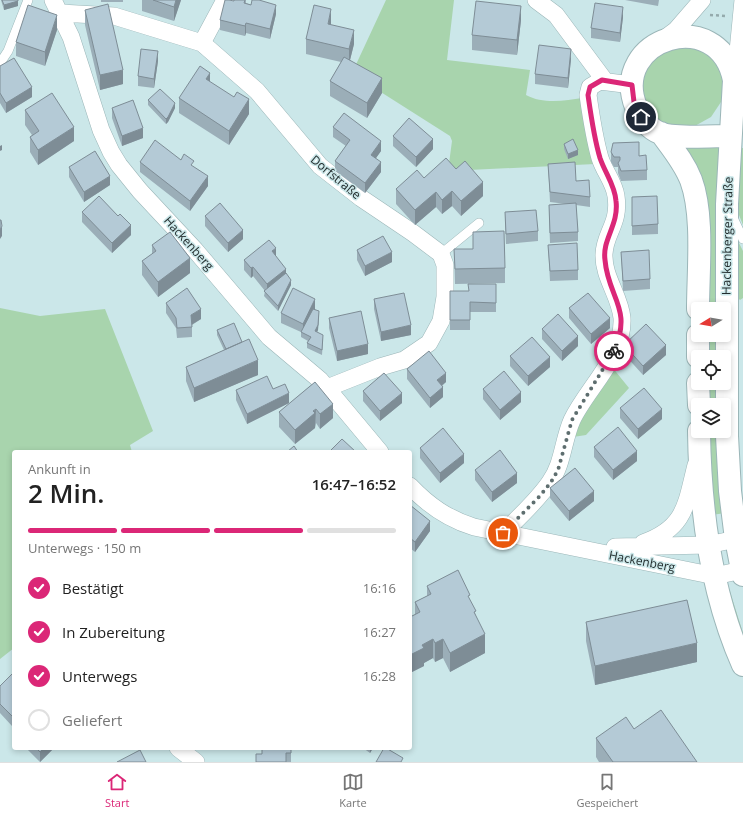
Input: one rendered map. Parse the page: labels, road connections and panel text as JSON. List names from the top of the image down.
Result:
{
  "streets": {
    "street": ["Dorfstraße", "Hackenberger Straße", "Hackenberg"]
  },
  "crossings": [
    ["Dorfstraße", "Hackenberg"],
    ["Hackenberger Straße", "Hackenberg"]
  ],
  "north": "left",
  "page": {
    "heading": ["2 Min.", "Ankunft in", "16:47–16:52"],
    "bar": "Unterwegs · 150 m",
    "list": [
      ["Bestätigt", "16:16"],
      ["In Zubereitung", "16:27"],
      ["Unterwegs", "16:28"],
      "Geliefert"
    ],
    "tabs": ["Start", "Karte", "Gespeichert"]
  }
}
